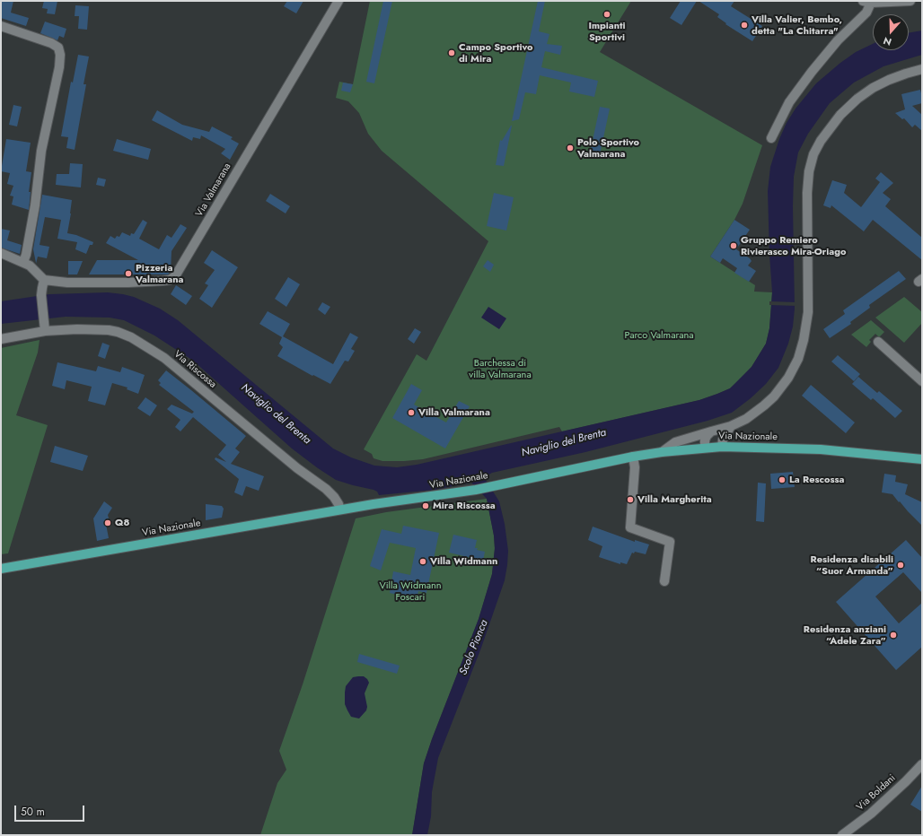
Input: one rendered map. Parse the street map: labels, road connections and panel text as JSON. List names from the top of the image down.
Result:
{
  "streets": {
    "main road": ["Via Nazionale"],
    "street": ["Via Valmarana", "Via Riscossa", "Via Boldani"]
  },
  "crossings": [
    ["Via Riscossa", "Via Nazionale"]
  ],
  "water": ["Naviglio del Brenta", "Scolo Pionca"],
  "parks": ["Parco Valmarana", "Barchessa di villa Valmarana", "Villa Widmann Foscari"],
  "places": [
    "Impianti Sportivi",
    "Villa Valier, Bembo, detta \"La Chitarra\"",
    "Campo Sportivo di Mira",
    "Polo Sportivo Valmarana",
    "Gruppo Remiero Rivierasco Mira-Oriago",
    "Pizzeria Valmarana",
    "Villa Valmarana",
    "La Rescossa",
    "Villa Margherita",
    "Mira Riscossa",
    "Q8",
    "Villa Widmann",
    "Residenza disabili “Suor Armanda”",
    "Residenza anziani “Adele Zara”"
  ],
  "scale_bar": "50 m",
  "north": "bottom"
}
